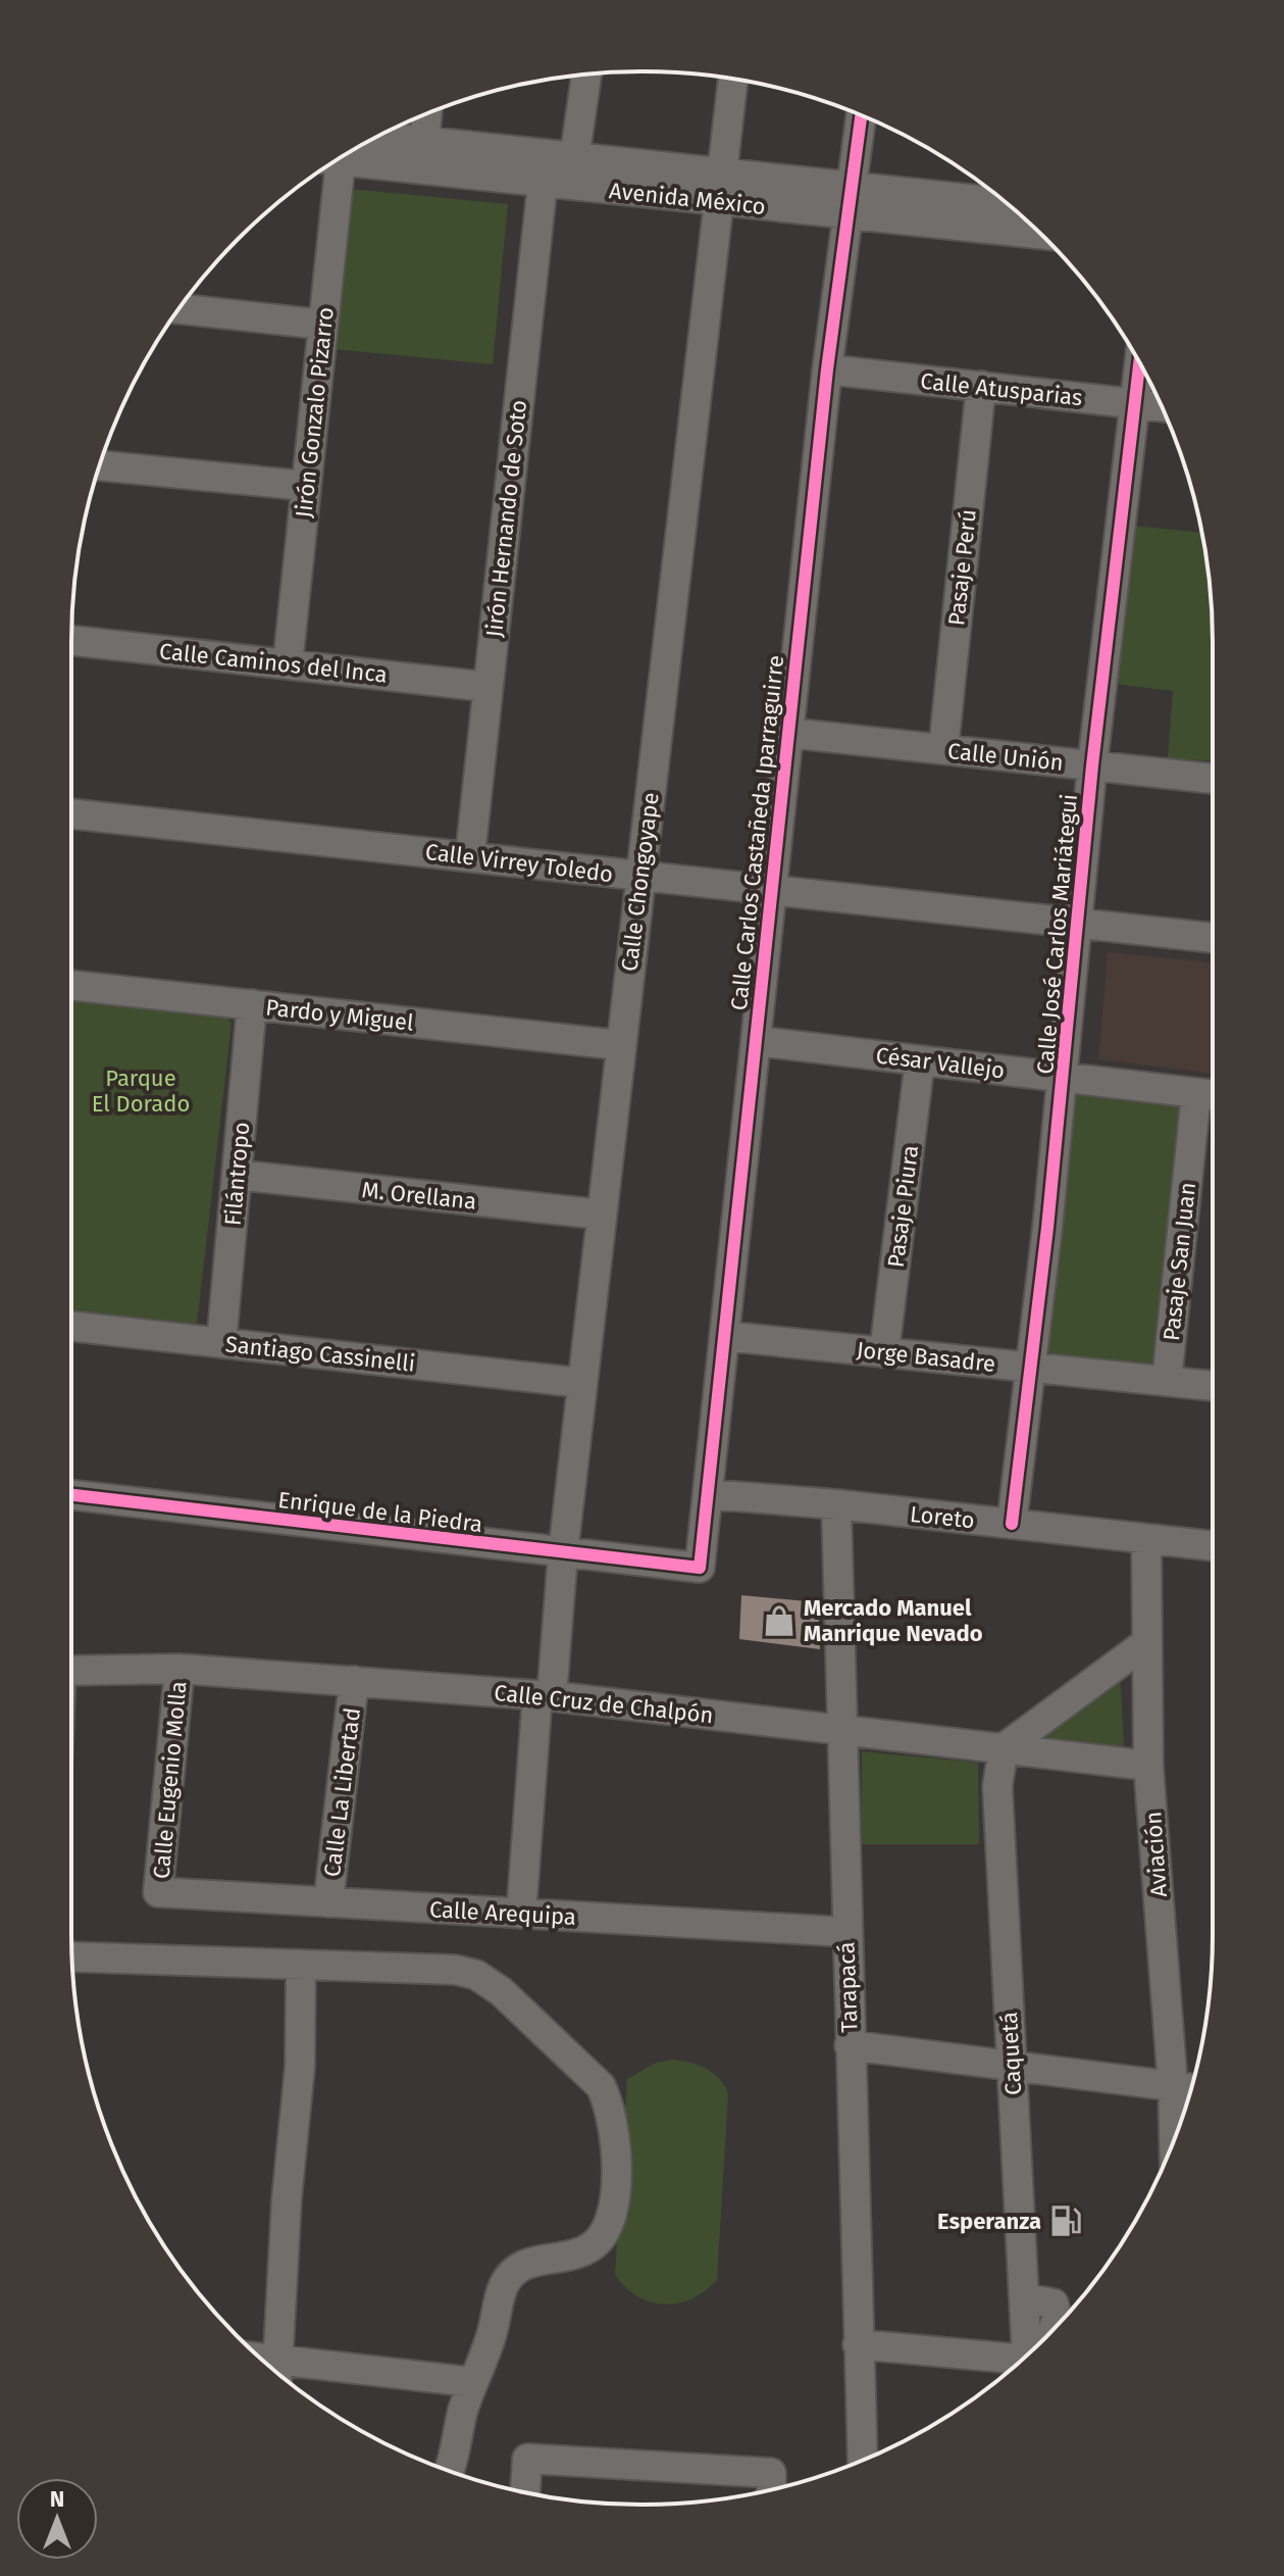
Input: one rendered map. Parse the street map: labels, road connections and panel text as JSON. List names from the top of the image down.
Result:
{
  "streets": {
    "street": [
      "Avenida México",
      "Calle Atusparias",
      "Jirón Gonzalo Pizarro",
      "Jirón Hernando de Soto",
      "Pasaje Perú",
      "Calle Caminos del Inca",
      "Calle Unión",
      "Calle Carlos Castañeda Iparraguirre",
      "Calle Virrey Toledo",
      "Calle Chongoyape",
      "Calle José Carlos Mariátegui",
      "Pardo y Miguel",
      "César Vallejo",
      "Filántropo",
      "M. Orellana",
      "Pasaje Piura",
      "Pasaje San Juan",
      "Santiago Cassinelli",
      "Jorge Basadre",
      "Enrique de la Piedra",
      "Loreto",
      "Calle Cruz de Chalpón",
      "Calle Eugenio Molla",
      "Calle La Libertad",
      "Aviación",
      "Calle Arequipa",
      "Tarapacá",
      "Caquetá"
    ]
  },
  "crossings": [
    ["Avenida México", "Jirón Hernando de Soto"],
    ["Avenida México", "Calle Carlos Castañeda Iparraguirre"],
    ["Avenida México", "Calle Chongoyape"],
    ["Calle Atusparias", "Pasaje Perú"],
    ["Calle Atusparias", "Calle Carlos Castañeda Iparraguirre"],
    ["Calle Atusparias", "Calle José Carlos Mariátegui"],
    ["Jirón Gonzalo Pizarro", "Calle Caminos del Inca"],
    ["Jirón Hernando de Soto", "Calle Caminos del Inca"],
    ["Jirón Hernando de Soto", "Calle Virrey Toledo"],
    ["Pasaje Perú", "Calle Unión"],
    ["Calle Unión", "Calle Carlos Castañeda Iparraguirre"],
    ["Calle Unión", "Calle José Carlos Mariátegui"],
    ["Calle Carlos Castañeda Iparraguirre", "Calle Virrey Toledo"],
    ["Calle Carlos Castañeda Iparraguirre", "César Vallejo"],
    ["Calle Carlos Castañeda Iparraguirre", "Jorge Basadre"],
    ["Calle Carlos Castañeda Iparraguirre", "Enrique de la Piedra"],
    ["Calle Carlos Castañeda Iparraguirre", "Loreto"],
    ["Calle Virrey Toledo", "Calle Chongoyape"],
    ["Calle Virrey Toledo", "Calle José Carlos Mariátegui"],
    ["Calle Chongoyape", "Pardo y Miguel"],
    ["Calle Chongoyape", "M. Orellana"],
    ["Calle Chongoyape", "Santiago Cassinelli"],
    ["Calle Chongoyape", "Enrique de la Piedra"],
    ["Calle Chongoyape", "Calle Cruz de Chalpón"],
    ["Calle Chongoyape", "Calle Arequipa"],
    ["Calle José Carlos Mariátegui", "César Vallejo"],
    ["Calle José Carlos Mariátegui", "Jorge Basadre"],
    ["Calle José Carlos Mariátegui", "Loreto"],
    ["Pardo y Miguel", "Filántropo"],
    ["César Vallejo", "Pasaje Piura"],
    ["César Vallejo", "Pasaje San Juan"],
    ["Filántropo", "M. Orellana"],
    ["Filántropo", "Santiago Cassinelli"],
    ["Pasaje Piura", "Jorge Basadre"],
    ["Pasaje San Juan", "Jorge Basadre"],
    ["Loreto", "Aviación"],
    ["Loreto", "Tarapacá"],
    ["Calle Cruz de Chalpón", "Calle Eugenio Molla"],
    ["Calle Cruz de Chalpón", "Calle La Libertad"],
    ["Calle Cruz de Chalpón", "Aviación"],
    ["Calle Cruz de Chalpón", "Tarapacá"],
    ["Calle Cruz de Chalpón", "Caquetá"],
    ["Calle Eugenio Molla", "Calle Arequipa"],
    ["Calle La Libertad", "Calle Arequipa"],
    ["Calle Arequipa", "Tarapacá"]
  ],
  "parks": ["Parque El Dorado"],
  "places": {
    "shop": ["Mercado Manuel Manrique Nevado"],
    "fuel station": ["Esperanza"]
  },
  "north": "top"
}
